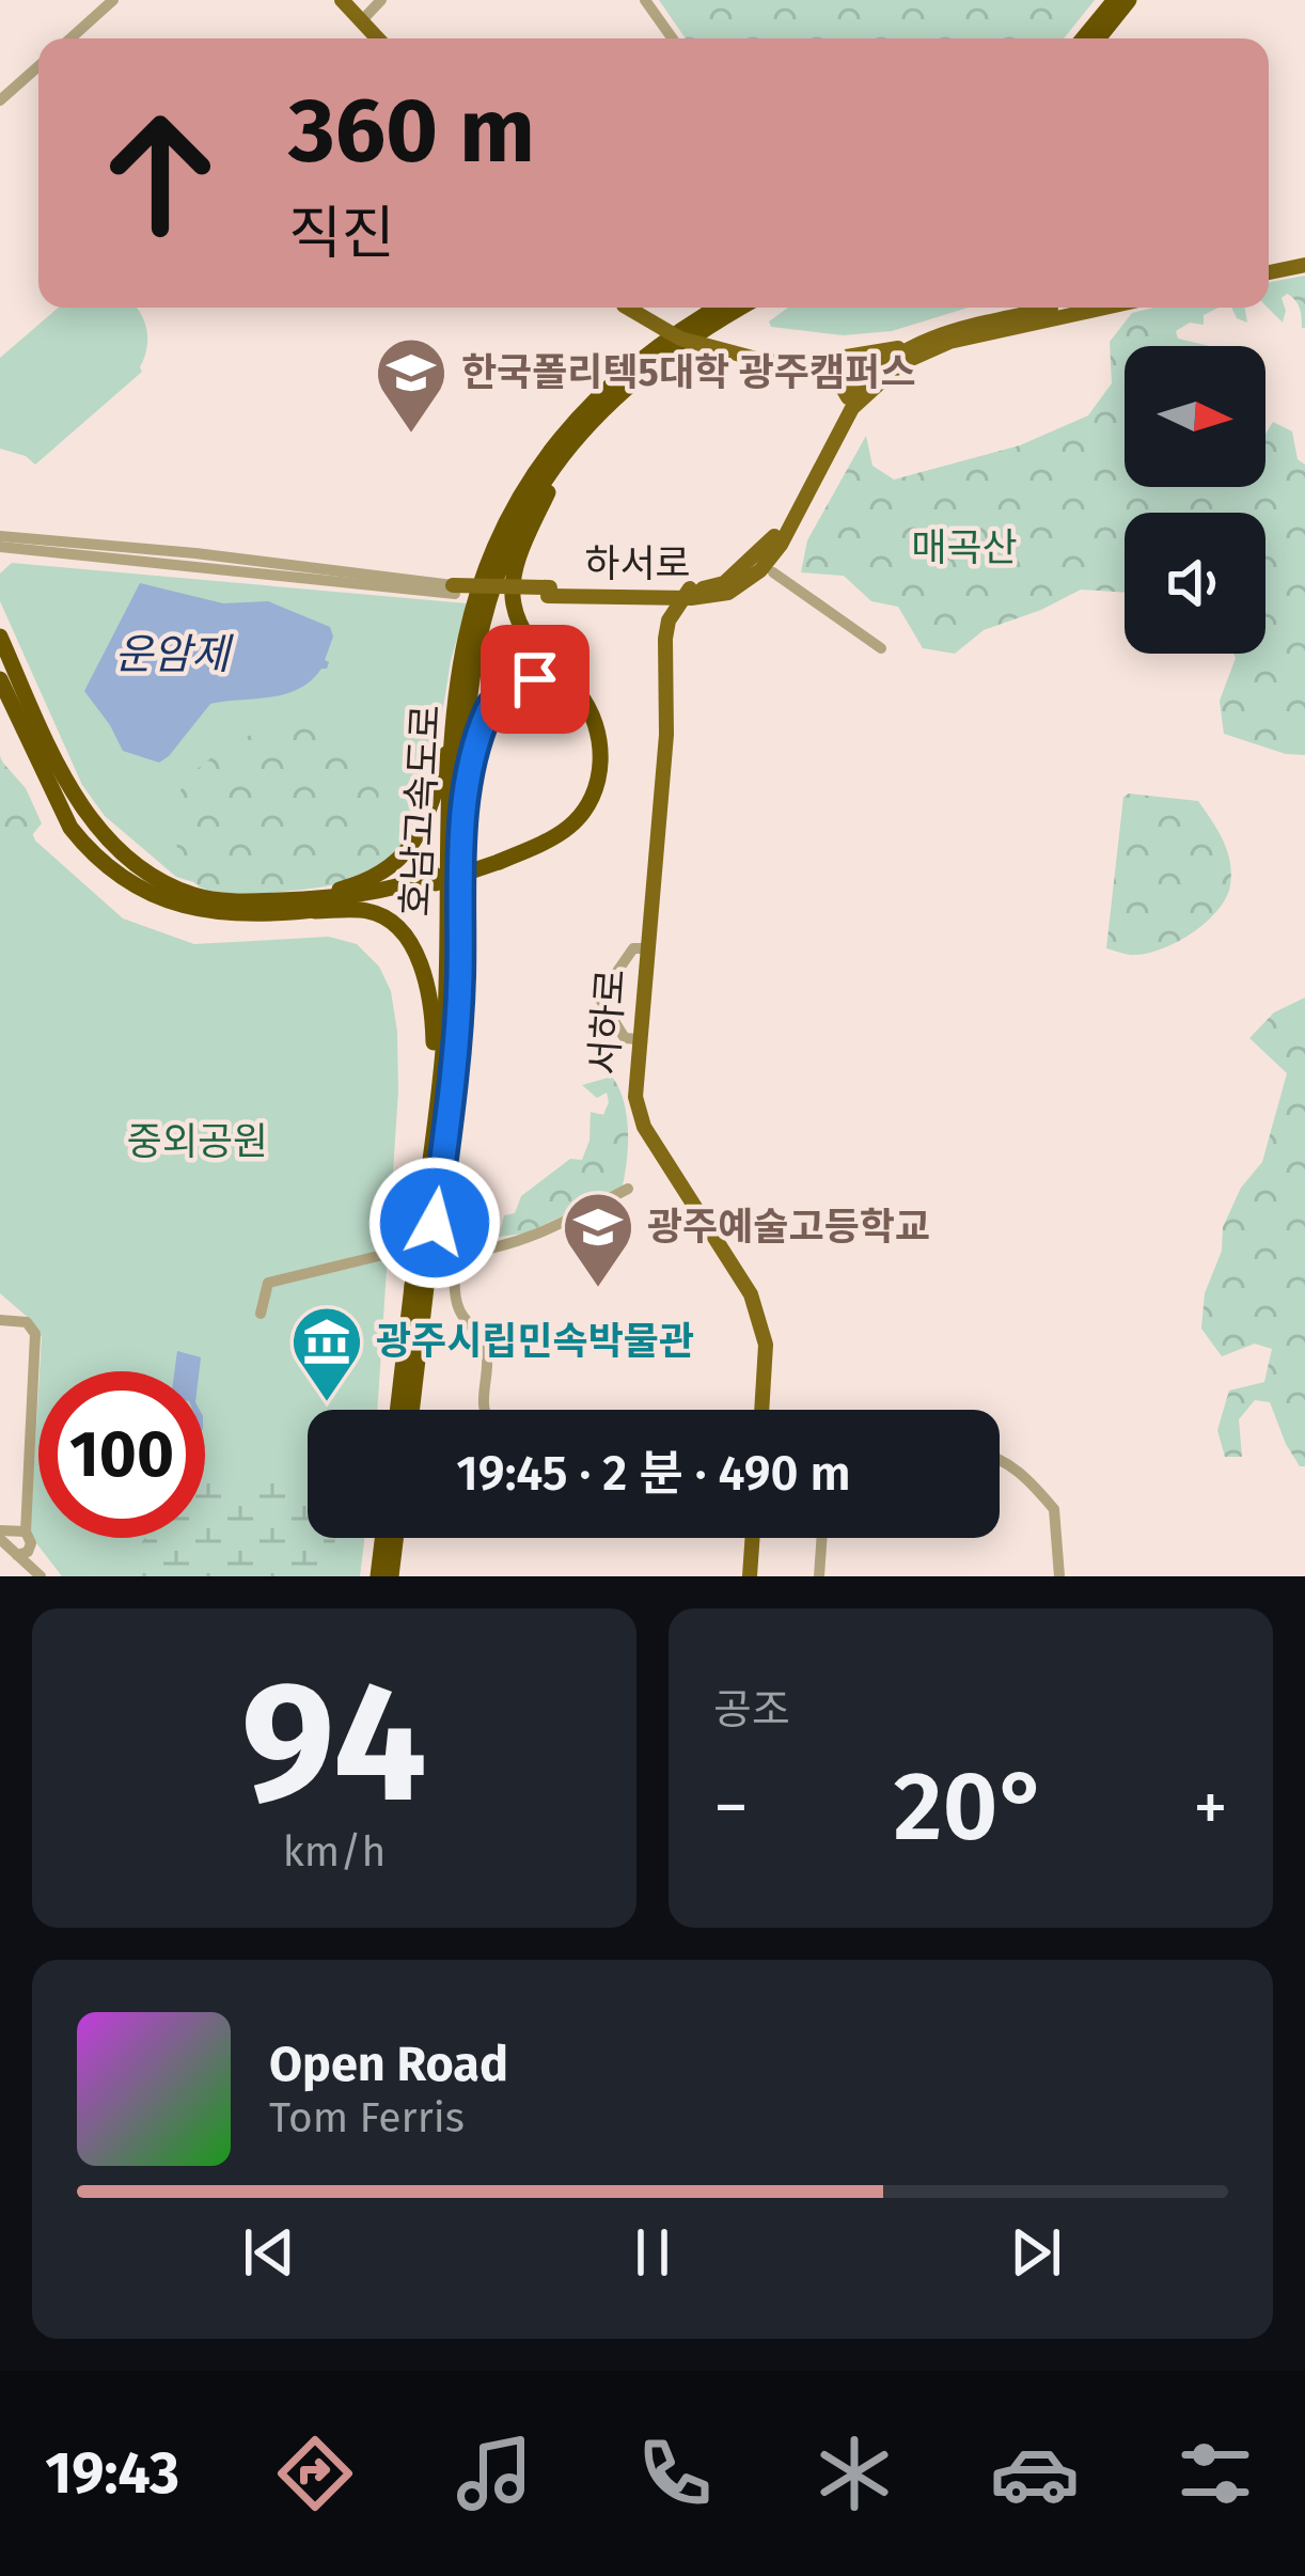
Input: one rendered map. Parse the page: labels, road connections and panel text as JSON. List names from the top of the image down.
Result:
{
  "streets": {
    "highway": ["호남고속도로"],
    "main road": ["하서로", "서하로"]
  },
  "crossings": [
    ["하서로", "서하로"]
  ],
  "water": ["운암제"],
  "parks": ["매곡산", "중외공원"],
  "places": {
    "school or university": ["한국폴리텍5대학 광주캠퍼스", "광주예술고등학교"],
    "museum": ["광주시립민속박물관"]
  },
  "north": "right",
  "page": {
    "turn": ["360 m", "직진"],
    "limit": "100",
    "trip": "19:45 · 2 분 · 490 m",
    "tile": [
      ["94", "km/h"],
      "공조"
    ],
    "heat": ["−", "20°", "+"],
    "song": ["Open Road", "Tom Ferris"],
    "tabs": "19:43"
  }
}
